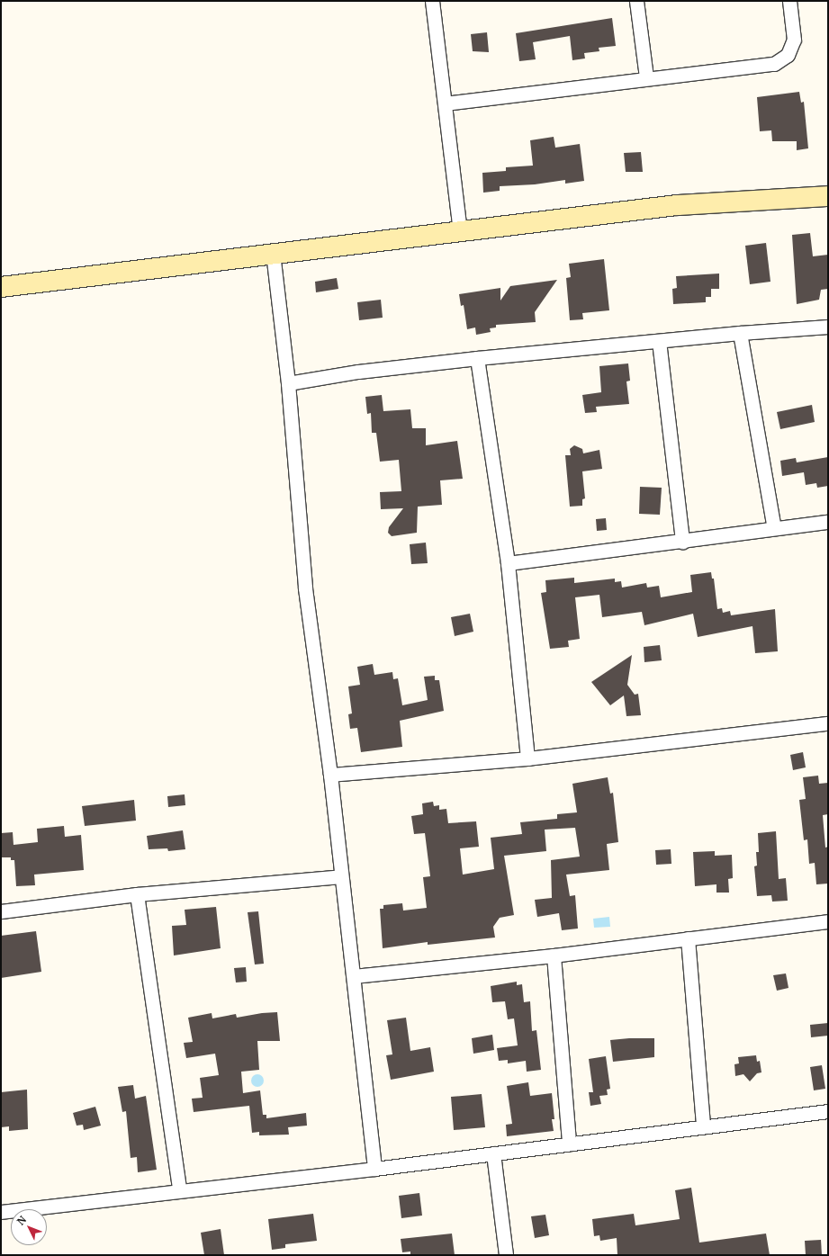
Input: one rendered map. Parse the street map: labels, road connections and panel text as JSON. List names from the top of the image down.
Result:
{
  "north": "top left"
}
